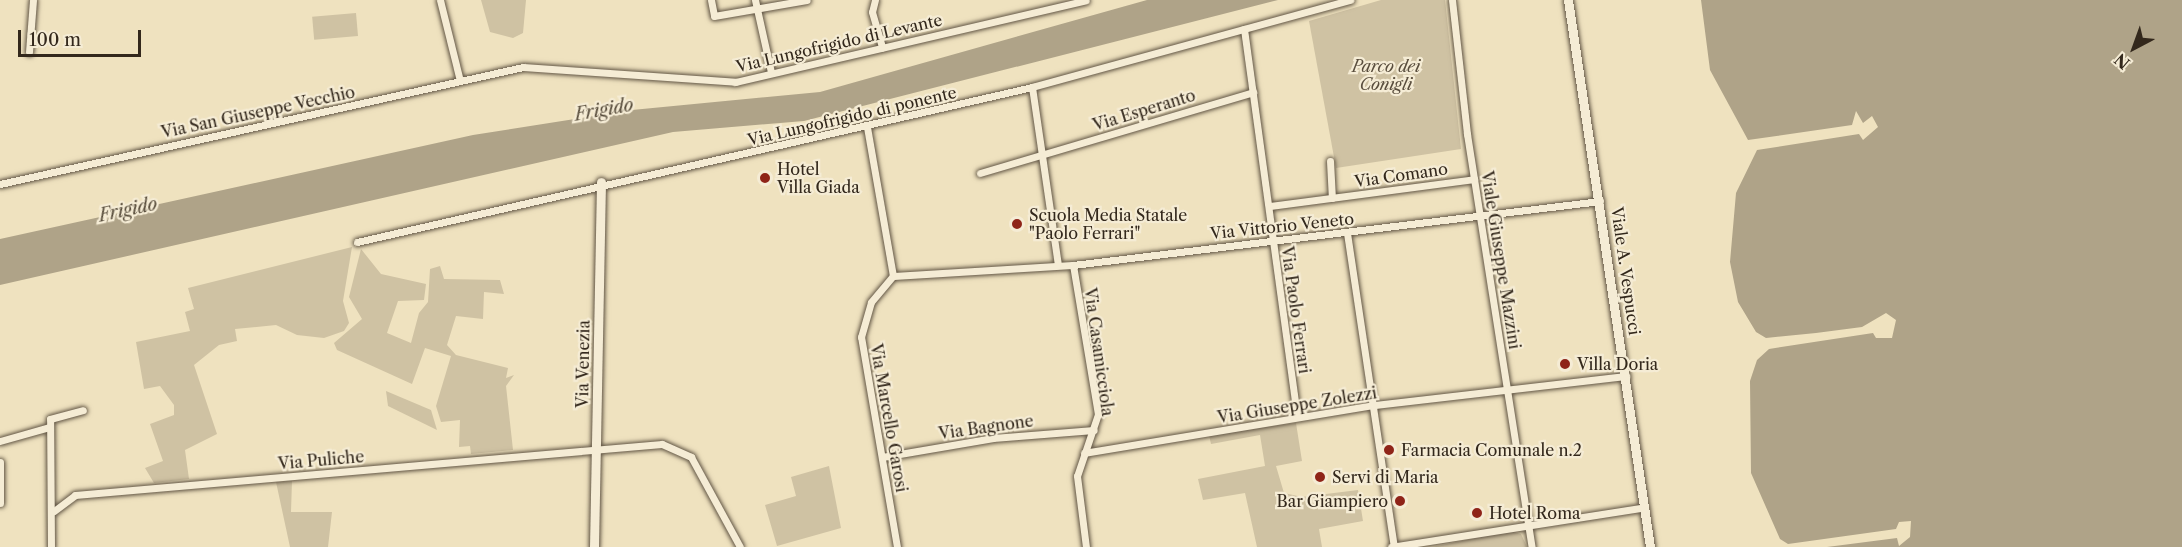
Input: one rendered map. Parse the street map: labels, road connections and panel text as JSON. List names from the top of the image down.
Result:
{
  "streets": {
    "main road": ["Viale A. Vespucci", "Via Venezia"],
    "street": [
      "Via Lungofrigido di Levante",
      "Via Esperanto",
      "Via San Giuseppe Vecchio",
      "Via Lungofrigido di ponente",
      "Via Comano",
      "Via Vittorio Veneto",
      "Viale Giuseppe Mazzini",
      "Via Paolo Ferrari",
      "Via Casamicciola",
      "Via Giuseppe Zolezzi",
      "Via Marcello Garosi",
      "Via Bagnone",
      "Via Puliche"
    ]
  },
  "crossings": [
    ["Via Lungofrigido di Levante", "Via San Giuseppe Vecchio"],
    ["Via Esperanto", "Via Paolo Ferrari"],
    ["Via Lungofrigido di ponente", "Via Paolo Ferrari"],
    ["Via Lungofrigido di ponente", "Via Venezia"],
    ["Via Comano", "Viale Giuseppe Mazzini"],
    ["Via Comano", "Via Paolo Ferrari"],
    ["Via Vittorio Veneto", "Viale Giuseppe Mazzini"],
    ["Via Vittorio Veneto", "Viale A. Vespucci"],
    ["Via Vittorio Veneto", "Via Paolo Ferrari"],
    ["Via Vittorio Veneto", "Via Casamicciola"],
    ["Via Vittorio Veneto", "Via Marcello Garosi"],
    ["Viale Giuseppe Mazzini", "Via Giuseppe Zolezzi"],
    ["Viale A. Vespucci", "Via Giuseppe Zolezzi"],
    ["Via Paolo Ferrari", "Via Giuseppe Zolezzi"],
    ["Via Casamicciola", "Via Giuseppe Zolezzi"],
    ["Via Casamicciola", "Via Bagnone"],
    ["Via Venezia", "Via Puliche"],
    ["Via Marcello Garosi", "Via Bagnone"]
  ],
  "water": ["Frigido"],
  "parks": ["Parco dei Conigli"],
  "places": [
    "Hotel Villa Giada",
    "Scuola Media Statale \"Paolo Ferrari\"",
    "Villa Doria",
    "Farmacia Comunale n.2",
    "Servi di Maria",
    "Bar Giampiero",
    "Hotel Roma"
  ],
  "scale_bar": "100 m",
  "north": "bottom left"
}
